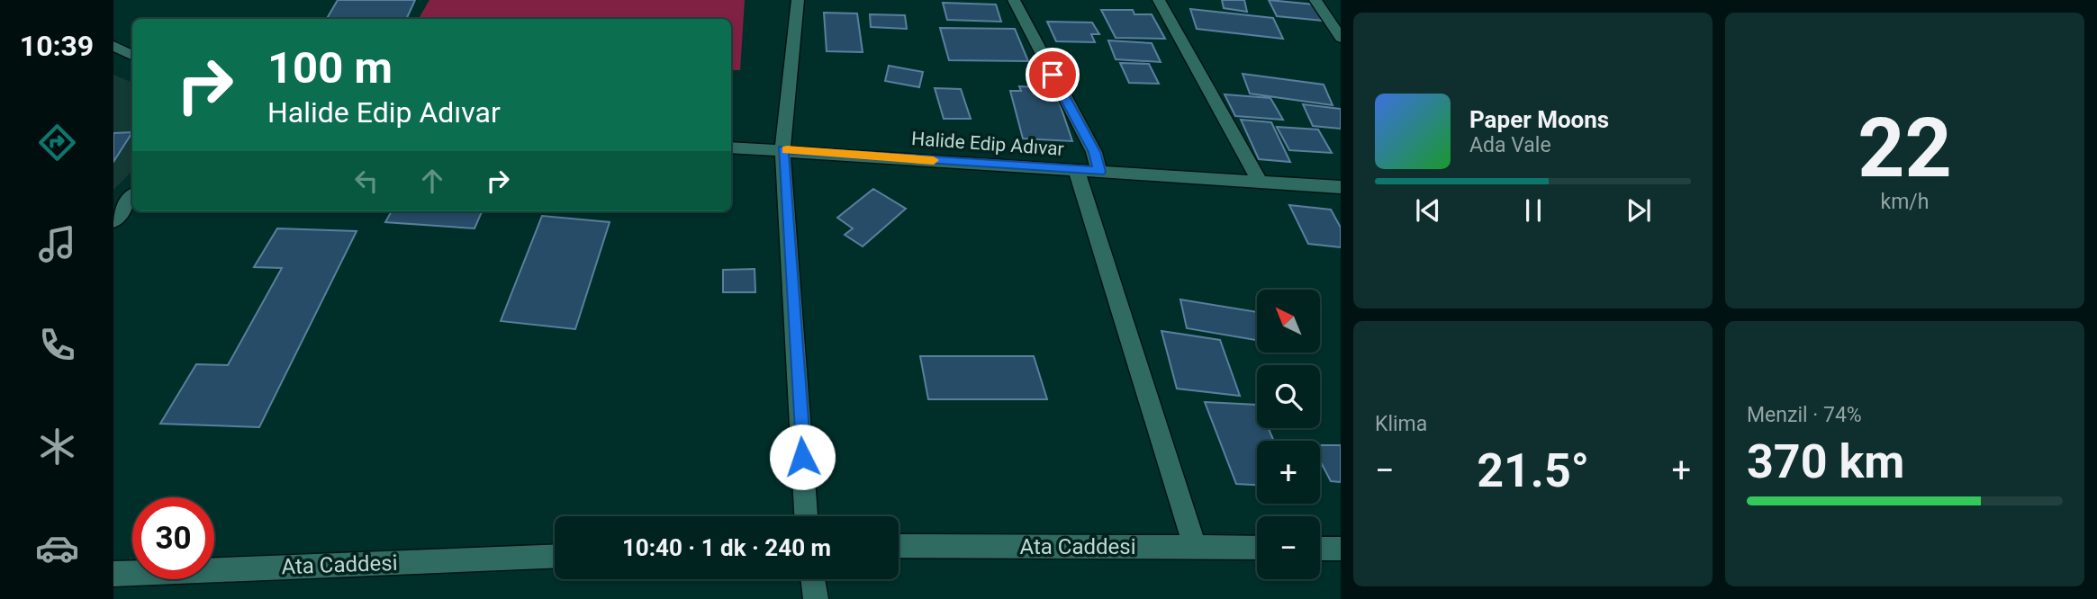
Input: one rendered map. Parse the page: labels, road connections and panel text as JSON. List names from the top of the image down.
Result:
{
  "streets": {
    "street": ["Halide Edip Adıvar", "Ata Caddesi"]
  },
  "north": "top left",
  "page": {
    "tabs": "10:39",
    "tile": [
      ["22", "km/h"],
      "Klima",
      ["Menzil · 74%", "370 km"]
    ],
    "turn": ["100 m", "Halide Edip Adıvar"],
    "song": ["Paper Moons", "Ada Vale"],
    "map_buttons": ["+", "−"],
    "heat": ["−", "21.5°", "+"],
    "limit": "30",
    "trip": "10:40 · 1 dk · 240 m"
  }
}
